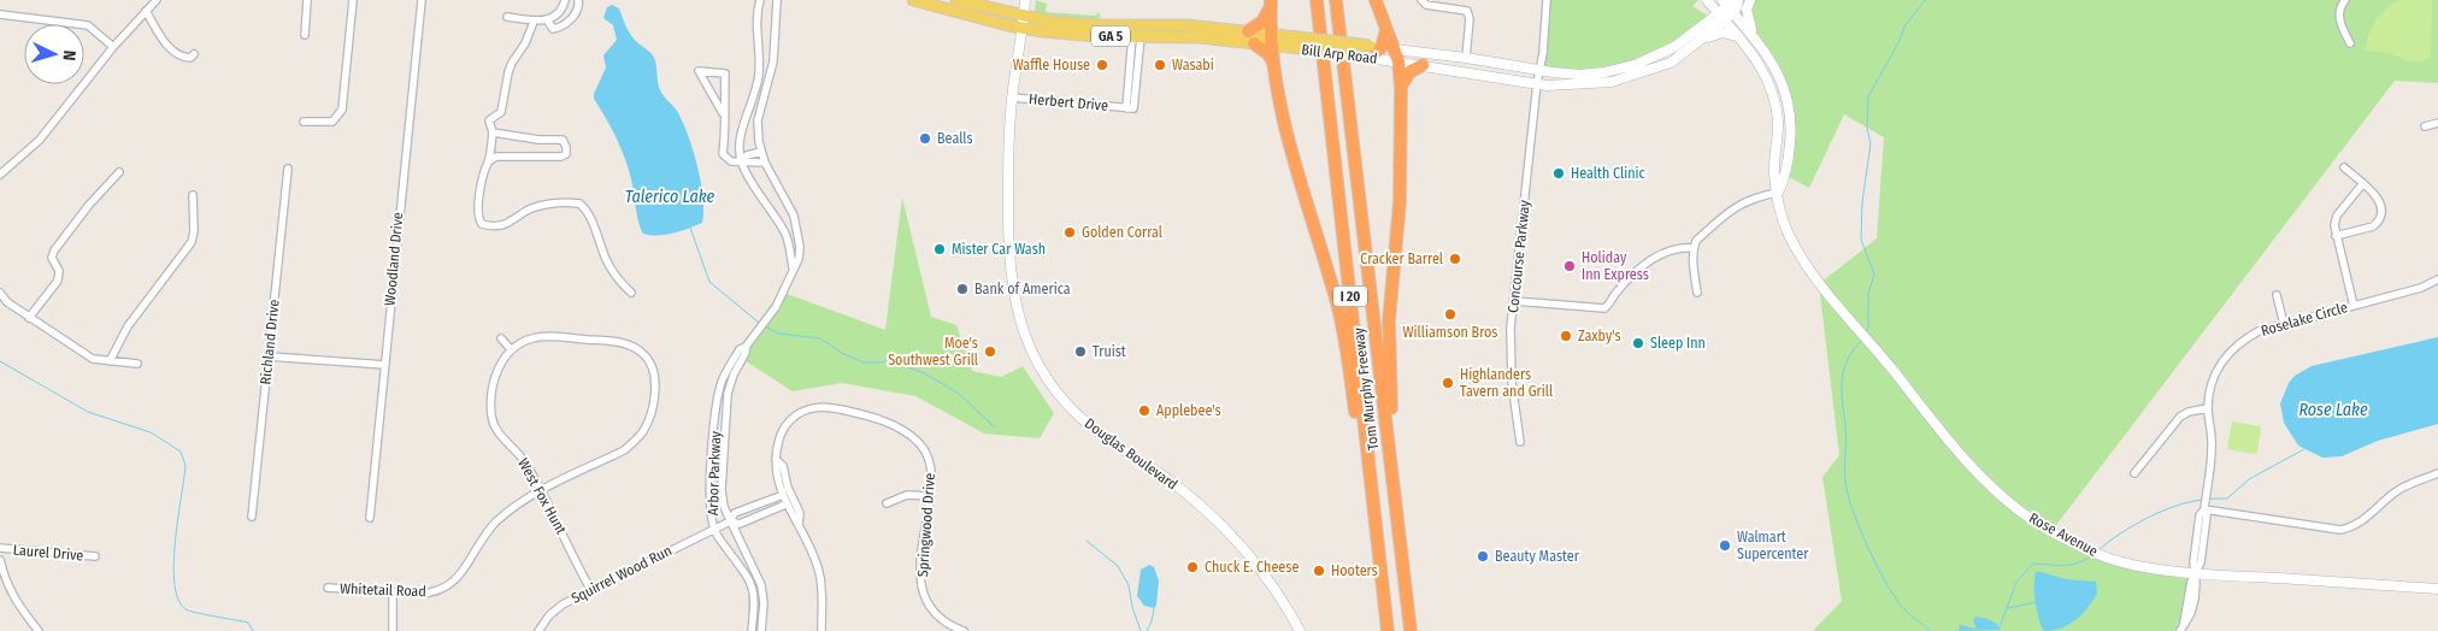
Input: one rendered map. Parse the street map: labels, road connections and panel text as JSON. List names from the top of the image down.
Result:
{
  "streets": {
    "highway": ["I 20", "Tom Murphy Freeway"],
    "main road": [
      "GA 5",
      "Bill Arp Road",
      "Douglas Boulevard",
      "Rose Avenue"
    ],
    "street": [
      "Herbert Drive",
      "Concourse Parkway",
      "Woodland Drive",
      "Roselake Circle",
      "Richland Drive",
      "Arbor Parkway",
      "West Fox Hunt",
      "Springwood Drive",
      "Laurel Drive",
      "Squirrel Wood Run",
      "Whitetail Road"
    ]
  },
  "crossings": [
    ["Bill Arp Road", "Herbert Drive"],
    ["Bill Arp Road", "Concourse Parkway"],
    ["Bill Arp Road", "Douglas Boulevard"],
    ["Bill Arp Road", "Rose Avenue"],
    ["Herbert Drive", "Douglas Boulevard"],
    ["Roselake Circle", "Rose Avenue"],
    ["Arbor Parkway", "Squirrel Wood Run"],
    ["West Fox Hunt", "Squirrel Wood Run"],
    ["West Fox Hunt", "Whitetail Road"]
  ],
  "water": ["Talerico Lake", "Rose Lake"],
  "places": [
    "Waffle House",
    "Wasabi",
    "Bealls",
    "Health Clinic",
    "Golden Corral",
    "Mister Car Wash",
    "Cracker Barrel",
    "Holiday Inn Express",
    "Bank of America",
    "Williamson Bros",
    "Zaxby's",
    "Sleep Inn",
    "Moe's Southwest Grill",
    "Truist",
    "Highlanders Tavern and Grill",
    "Applebee's",
    "Walmart Supercenter",
    "Beauty Master",
    "Chuck E. Cheese",
    "Hooters"
  ],
  "north": "right"
}
